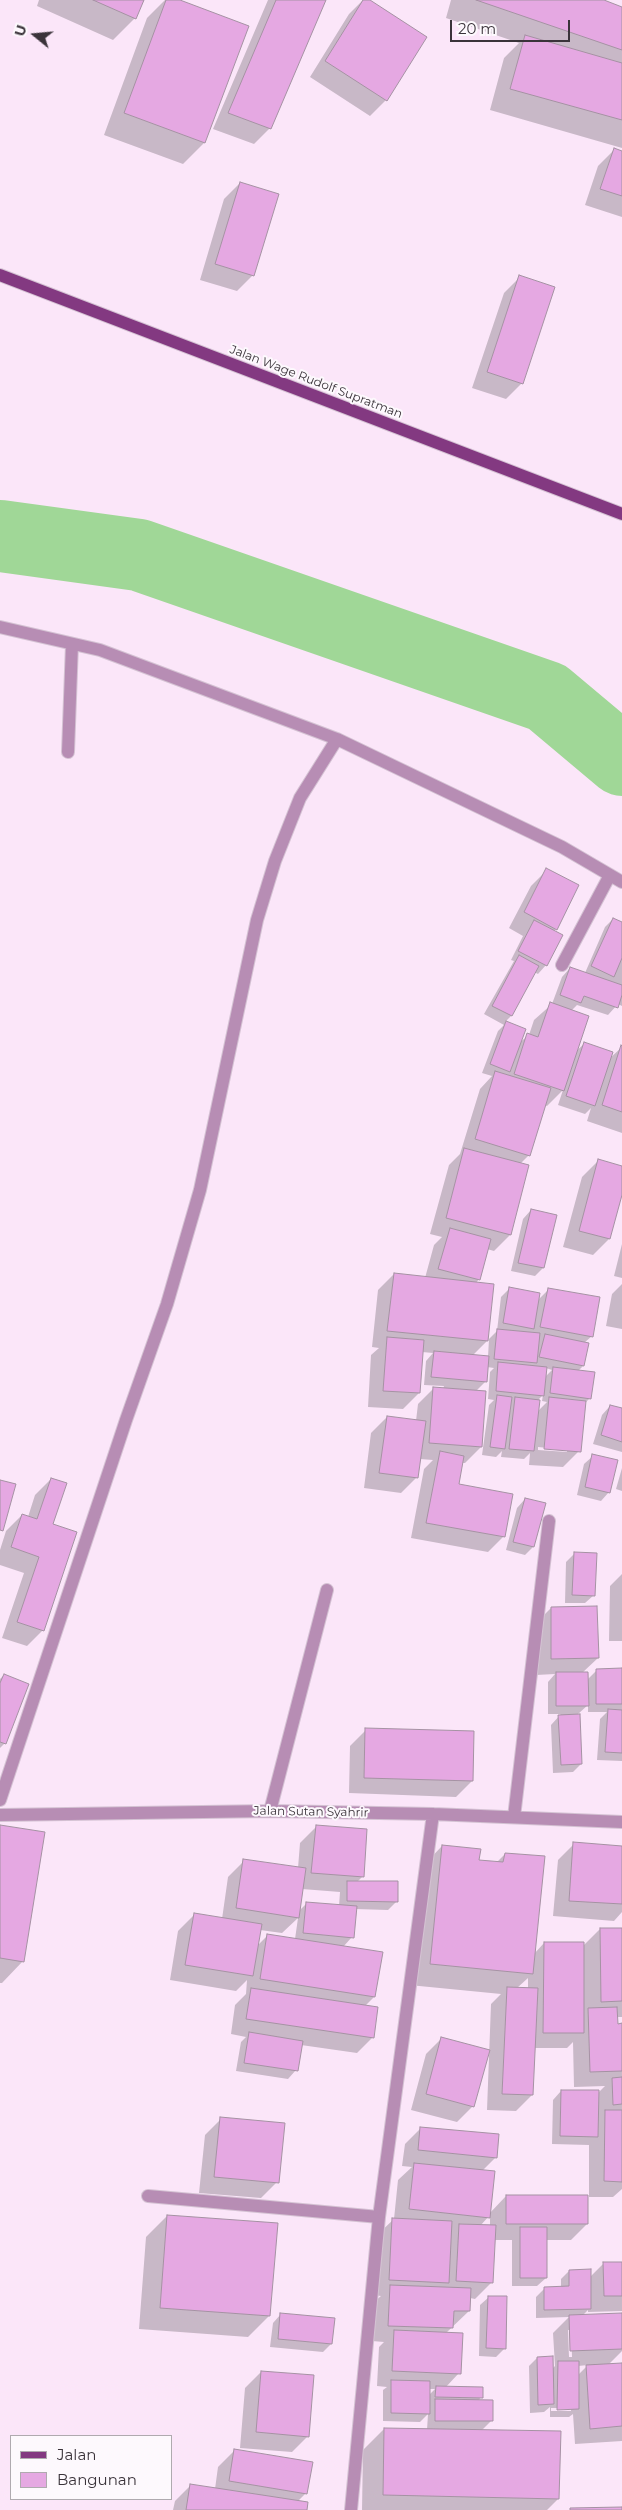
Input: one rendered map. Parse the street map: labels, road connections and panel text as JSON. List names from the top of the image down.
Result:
{
  "streets": {
    "main road": ["Jalan Wage Rudolf Supratman"],
    "street": ["Jalan Sutan Syahrir"]
  },
  "legend": ["Jalan", "Bangunan"],
  "scale_bar": "20 m",
  "north": "left"
}
